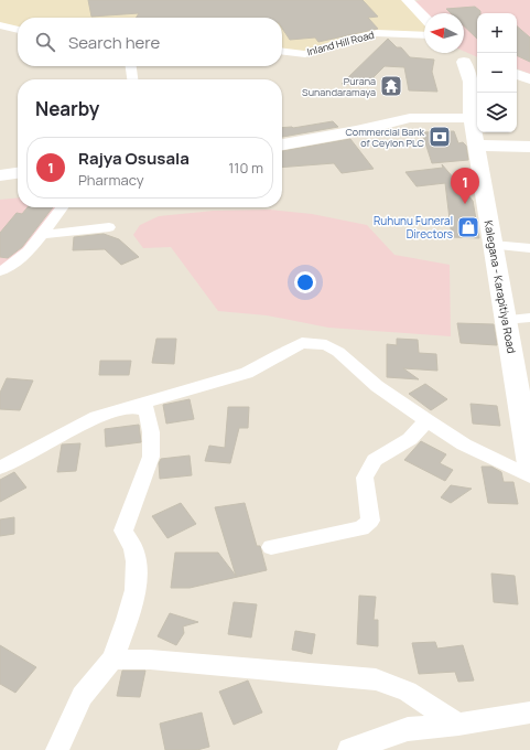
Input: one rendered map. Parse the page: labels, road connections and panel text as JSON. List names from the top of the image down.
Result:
{
  "streets": {
    "main road": ["Kalegana - Karapitiya Road"],
    "street": ["Inland Hill Road"]
  },
  "places": {
    "temple": ["Purana Sunandaramaya"],
    "bank": ["Commercial Bank of Ceylon PLC"],
    "shop": ["Ruhunu Funeral Directors"]
  },
  "north": "left",
  "page": {
    "map_buttons": ["+", "−"],
    "search": "Search here",
    "heading": "Nearby",
    "list": [
      {
        "mark": "1",
        "name": "Rajya Osusala",
        "note": "Pharmacy",
        "value": "110 m"
      }
    ],
    "pins": "1"
  }
}
